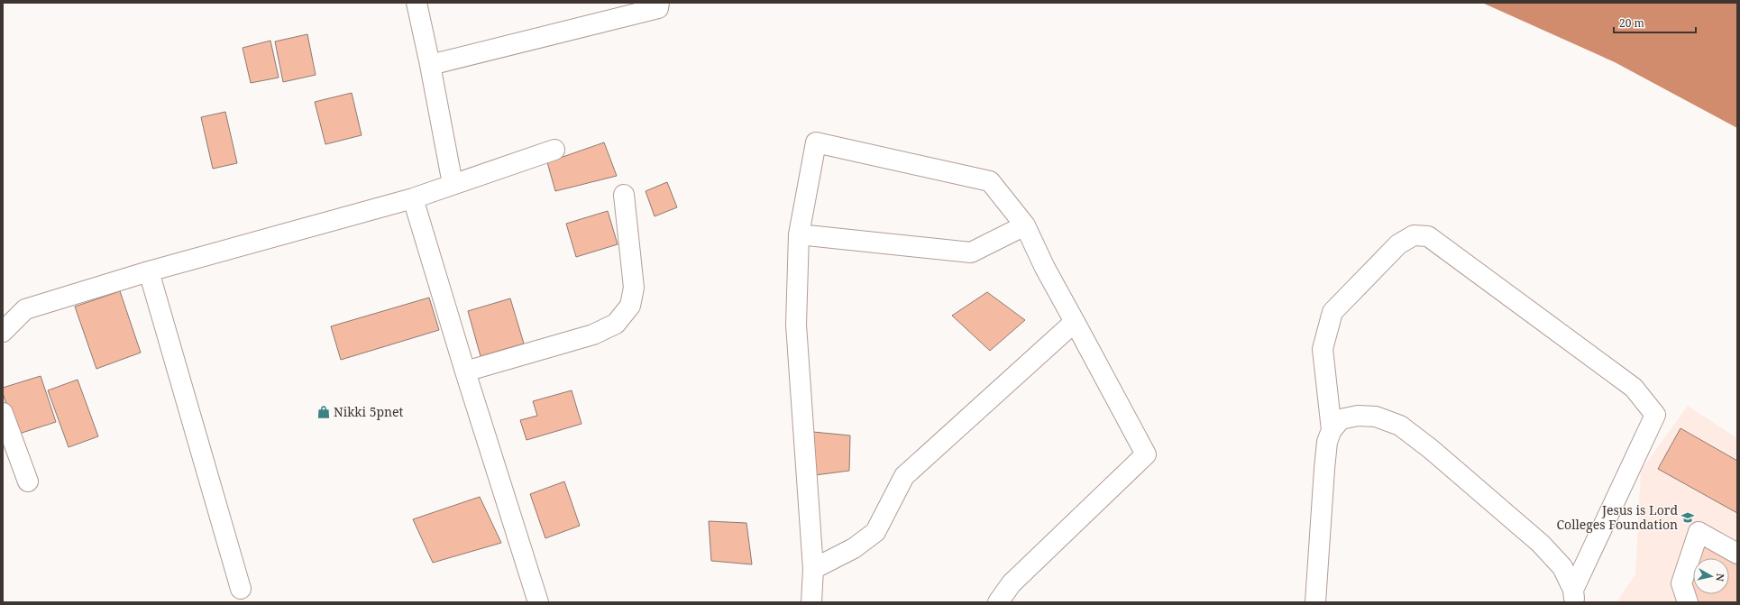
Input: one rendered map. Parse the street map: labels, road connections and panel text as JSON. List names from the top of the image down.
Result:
{
  "places": {
    "shop": ["Nikki 5pnet"],
    "school or university": ["Jesus is Lord Colleges Foundation"]
  },
  "scale_bar": "20 m",
  "north": "right"
}
